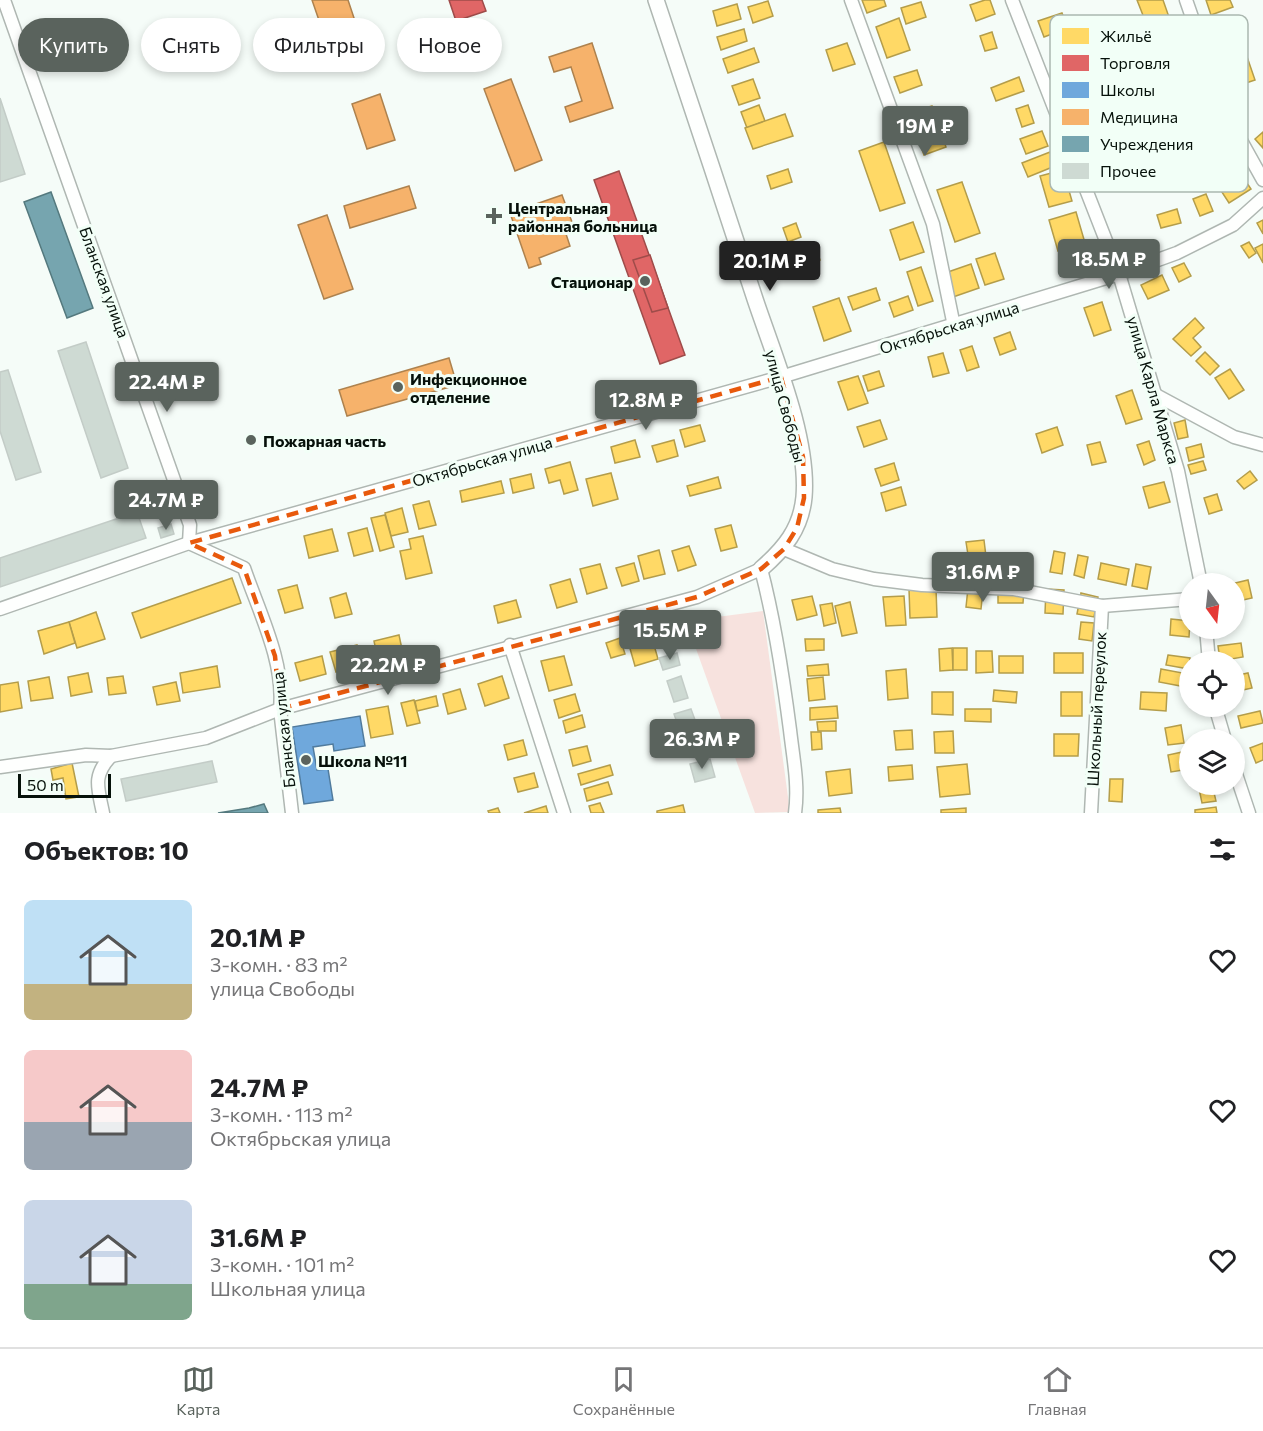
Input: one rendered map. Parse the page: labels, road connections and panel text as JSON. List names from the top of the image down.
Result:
{
  "streets": {
    "street": [
      "Бланская улица",
      "Октябрьская улица",
      "улица Карла Маркса",
      "улица Свободы",
      "Школьный переулок"
    ]
  },
  "crossings": [
    ["Бланская улица", "Октябрьская улица"],
    ["Октябрьская улица", "улица Карла Маркса"],
    ["Октябрьская улица", "улица Свободы"]
  ],
  "places": {
    "health": ["Центральная районная больница"],
    "other": [
      "Стационар",
      "Инфекционное отделение",
      "Пожарная часть",
      "Школа №11"
    ]
  },
  "legend": [
    "Жильё",
    "Торговля",
    "Школы",
    "Медицина",
    "Учреждения",
    "Прочее"
  ],
  "scale_bar": "50 m",
  "north": "bottom",
  "page": {
    "chip": [
      "Купить",
      "Снять",
      "Фильтры",
      "Новое"
    ],
    "price": [
      "19M ₽",
      "18.5M ₽",
      "20.1M ₽",
      "22.4M ₽",
      "12.8M ₽",
      "24.7M ₽",
      "31.6M ₽",
      "15.5M ₽",
      "22.2M ₽",
      "26.3M ₽"
    ],
    "scale": "50 m",
    "heading": "Объектов: 10",
    "list": [
      {
        "name": "20.1M ₽",
        "note": "3-комн. · 83 m² · улица Свободы"
      },
      {
        "name": "24.7M ₽",
        "note": "3-комн. · 113 m² · Октябрьская улица"
      },
      {
        "name": "31.6M ₽",
        "note": "3-комн. · 101 m² · Школьная улица"
      }
    ],
    "tabs": ["Карта", "Сохранённые", "Главная"]
  }
}
